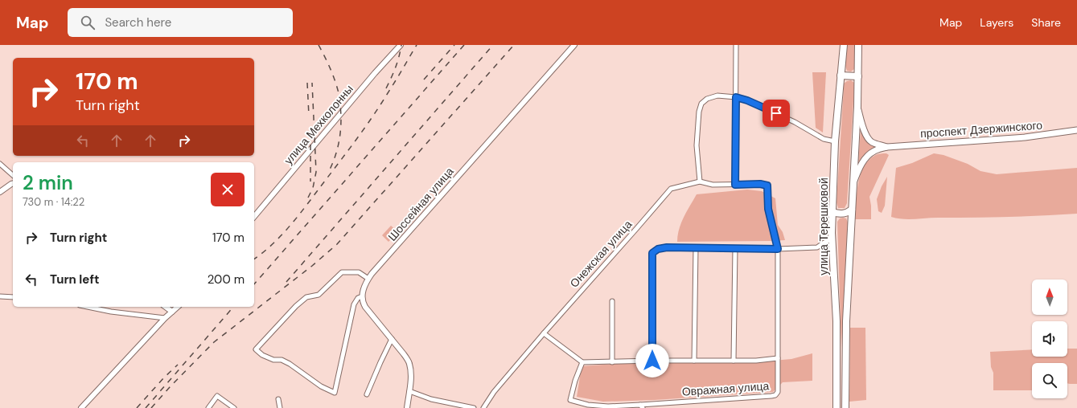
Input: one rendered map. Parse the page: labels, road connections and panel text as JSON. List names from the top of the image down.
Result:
{
  "streets": {
    "main road": ["проспект Дзержинского", "улица Терешковой"],
    "street": [
      "улица Мехколонны",
      "Шоссейная улица",
      "Онежская улица",
      "Овражная улица"
    ]
  },
  "north": "top",
  "page": {
    "header": "Map",
    "search": "Search here",
    "nav": ["Map", "Layers", "Share"],
    "turn": ["170 m", "Turn right"],
    "heading": ["2 min", "730 m · 14:22"],
    "list": [
      {
        "name": "Turn right",
        "value": "170 m"
      },
      {
        "name": "Turn left",
        "value": "200 m"
      }
    ]
  }
}
